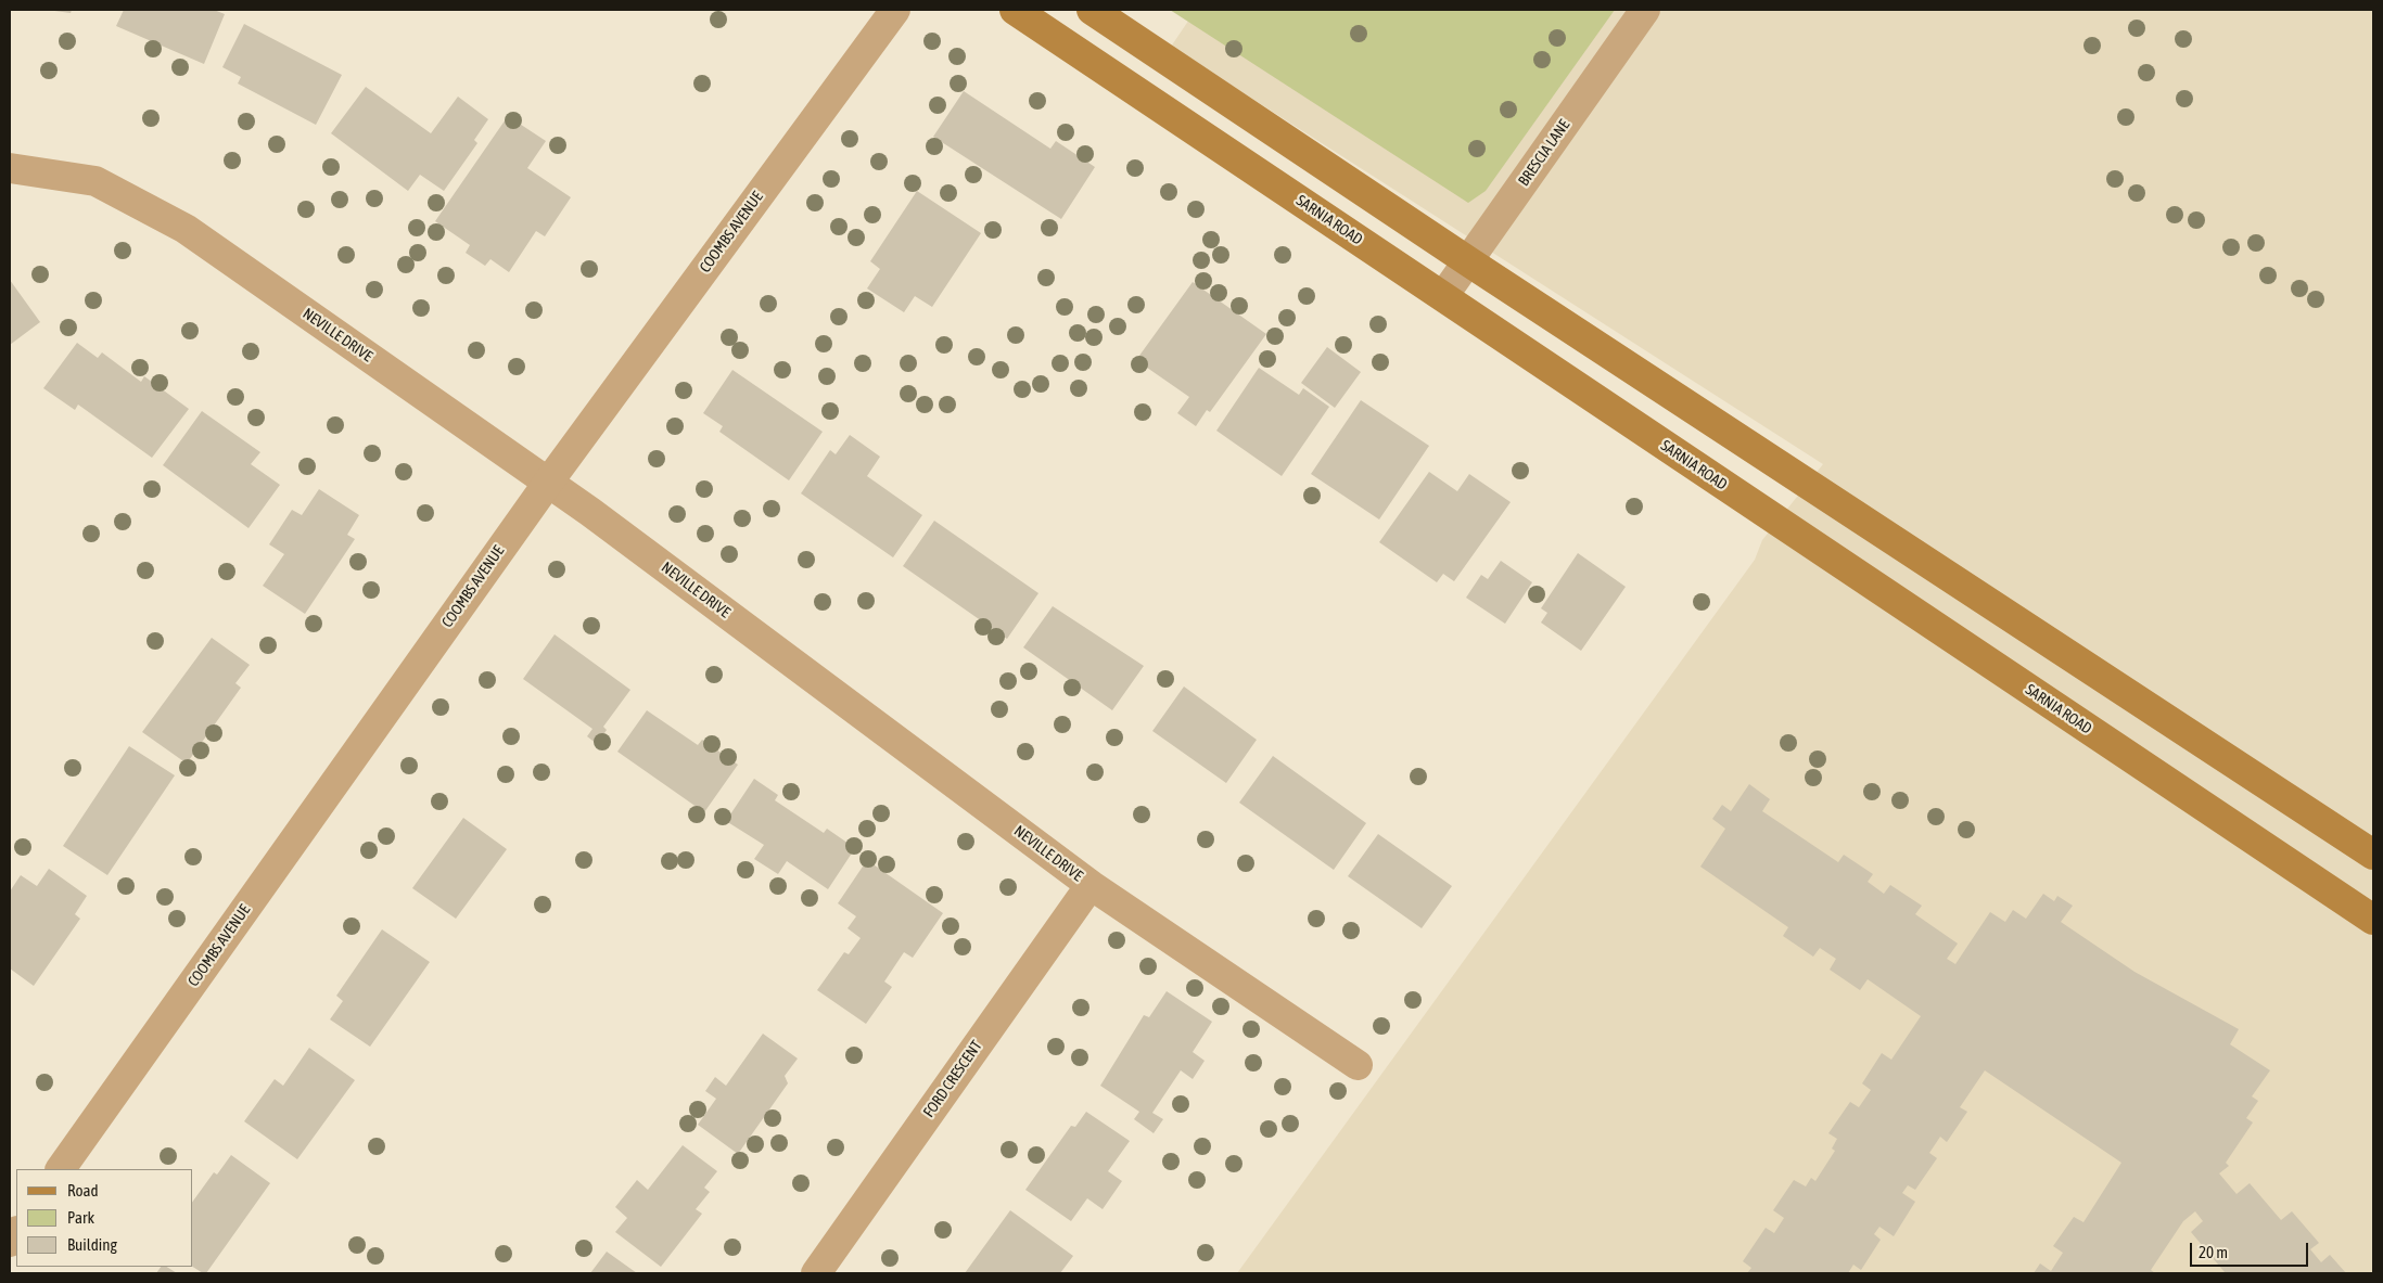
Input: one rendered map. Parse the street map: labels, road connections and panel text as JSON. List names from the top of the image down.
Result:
{
  "streets": {
    "main road": ["SARNIA ROAD"],
    "street": [
      "BRESCIA LANE",
      "COOMBS AVENUE",
      "NEVILLE DRIVE",
      "FORD CRESCENT"
    ]
  },
  "crossings": [
    ["BRESCIA LANE", "SARNIA ROAD"],
    ["COOMBS AVENUE", "NEVILLE DRIVE"],
    ["NEVILLE DRIVE", "FORD CRESCENT"]
  ],
  "legend": ["Road", "Park", "Building"],
  "scale_bar": "20 m"
}
